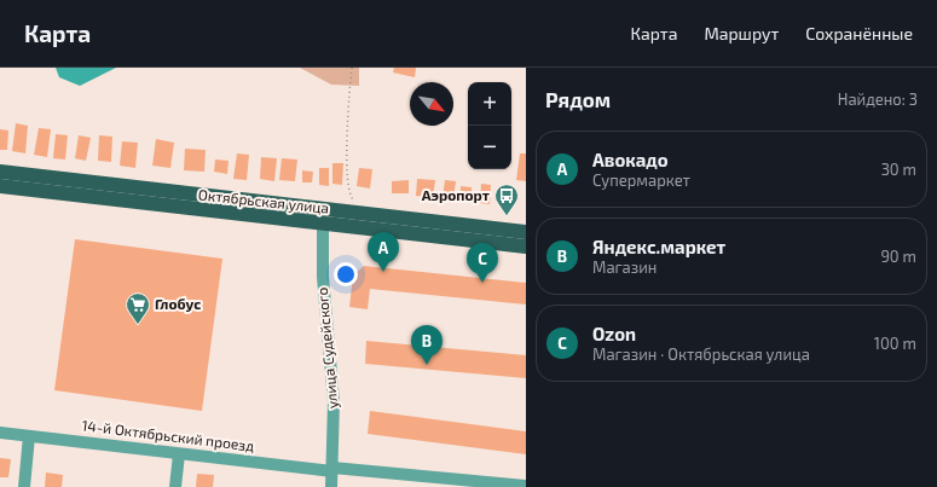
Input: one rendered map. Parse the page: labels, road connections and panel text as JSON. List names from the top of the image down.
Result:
{
  "streets": {
    "main road": ["Октябрьская улица", "улица Судейского"],
    "street": ["14-й Октябрьский проезд"]
  },
  "crossings": [
    ["Октябрьская улица", "улица Судейского"],
    ["улица Судейского", "14-й Октябрьский проезд"]
  ],
  "places": {
    "bus stop": ["Аэропорт"],
    "supermarket": ["Глобус"]
  },
  "north": "bottom right",
  "page": {
    "header": "Карта",
    "nav": ["Карта", "Маршрут", "Сохранённые"],
    "heading": ["Рядом", "Найдено: 3"],
    "map_buttons": ["+", "−"],
    "list": [
      {
        "mark": "A",
        "name": "Авокадо",
        "note": "Супермаркет",
        "value": "30 m"
      },
      {
        "mark": "B",
        "name": "Яндекс.маркет",
        "note": "Магазин",
        "value": "90 m"
      },
      {
        "mark": "C",
        "name": "Ozon",
        "note": "Магазин · Октябрьская улица",
        "value": "100 m"
      }
    ],
    "pins": ["A", "C", "B"]
  }
}
